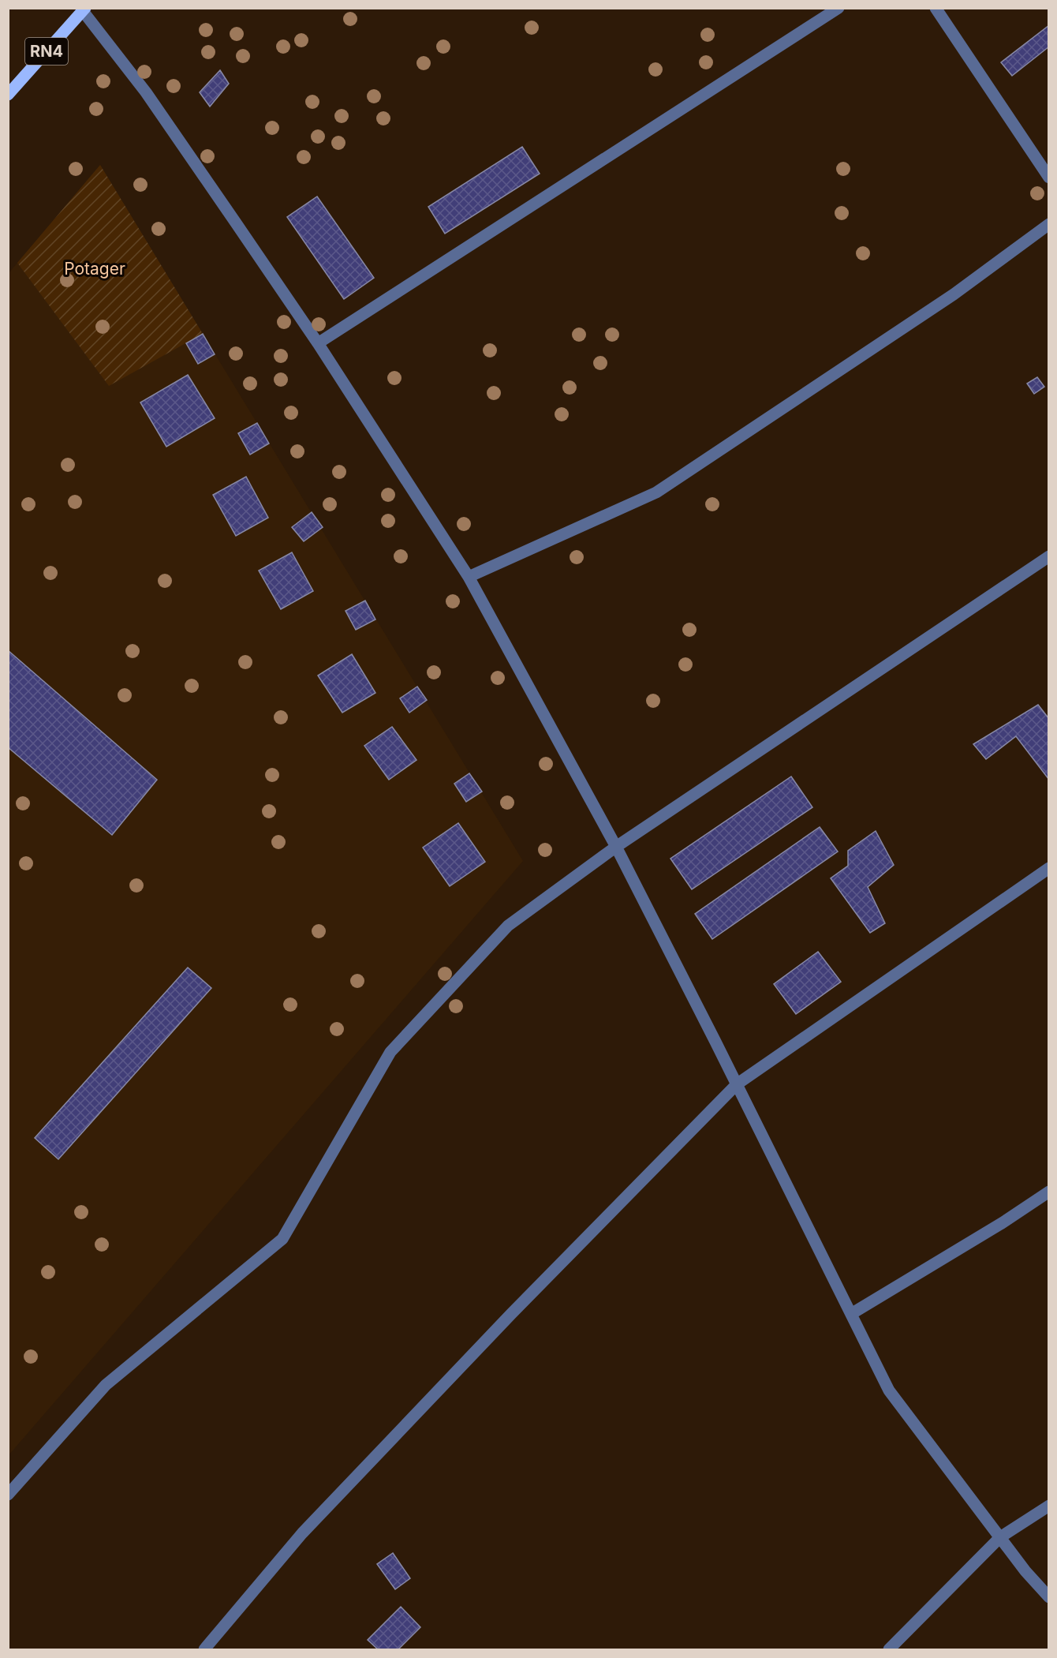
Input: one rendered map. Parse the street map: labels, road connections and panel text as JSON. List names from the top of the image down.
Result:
{
  "streets": {
    "main road": ["RN4"]
  },
  "parks": ["Potager"]
}
